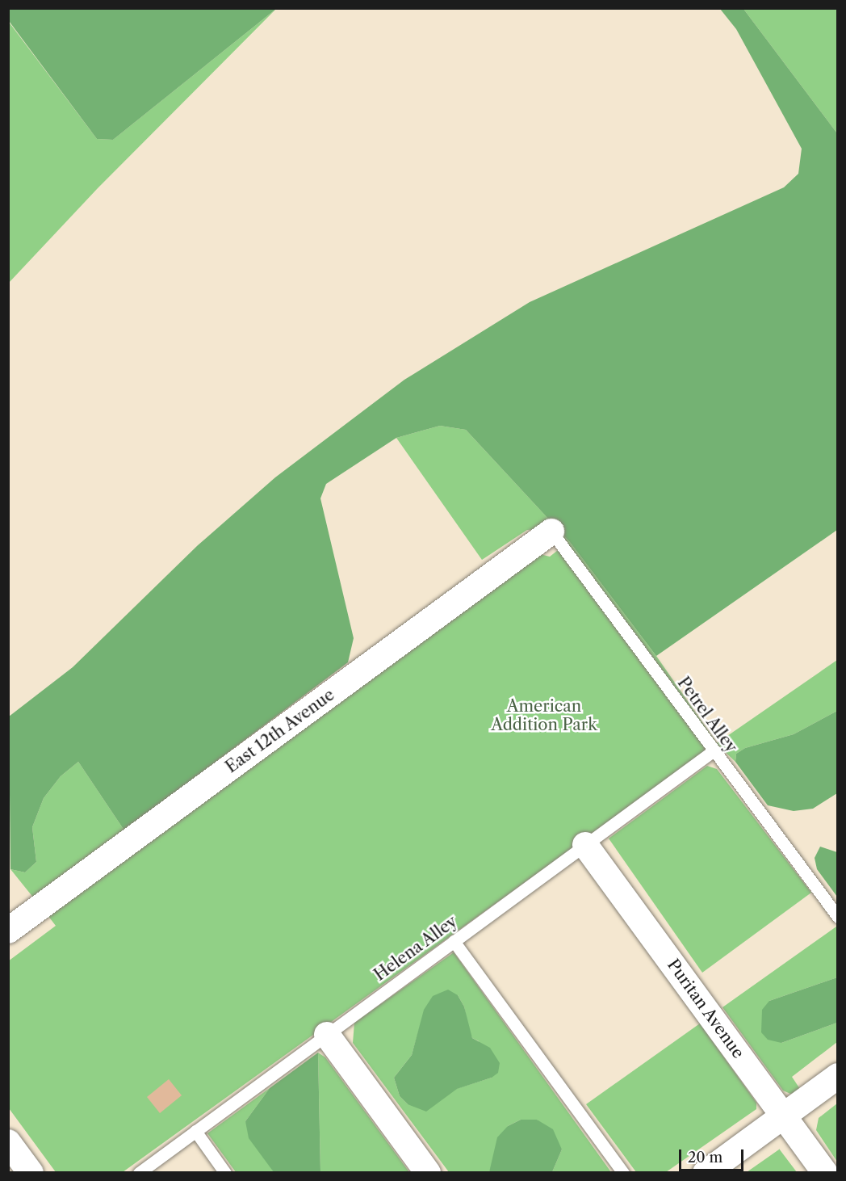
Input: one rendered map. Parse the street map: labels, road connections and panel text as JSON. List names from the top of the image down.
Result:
{
  "streets": {
    "street": ["East 12th Avenue", "Puritan Avenue"],
    "lane": ["Petrel Alley", "Helena Alley"]
  },
  "crossings": [
    ["Petrel Alley", "East 12th Avenue"],
    ["Petrel Alley", "Helena Alley"],
    ["Helena Alley", "Puritan Avenue"]
  ],
  "parks": ["American Addition Park"],
  "scale_bar": "20 m"
}
